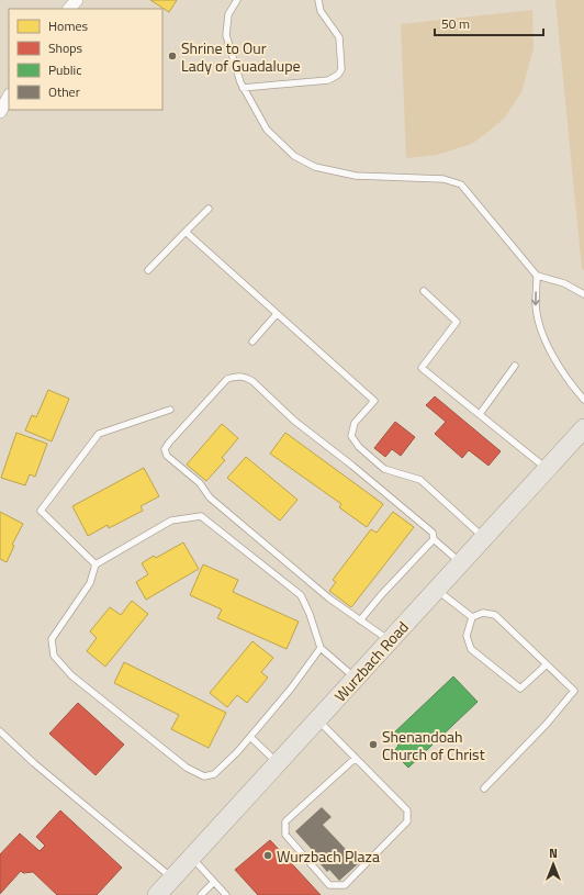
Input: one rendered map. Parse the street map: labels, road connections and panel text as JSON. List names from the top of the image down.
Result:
{
  "streets": {
    "main road": ["Wurzbach Road"]
  },
  "places": ["Shrine to Our Lady of Guadalupe", "Shenandoah Church of Christ", "Wurzbach Plaza"],
  "legend": [
    "Homes",
    "Shops",
    "Public",
    "Other"
  ],
  "scale_bar": "50 m",
  "north": "top"
}
